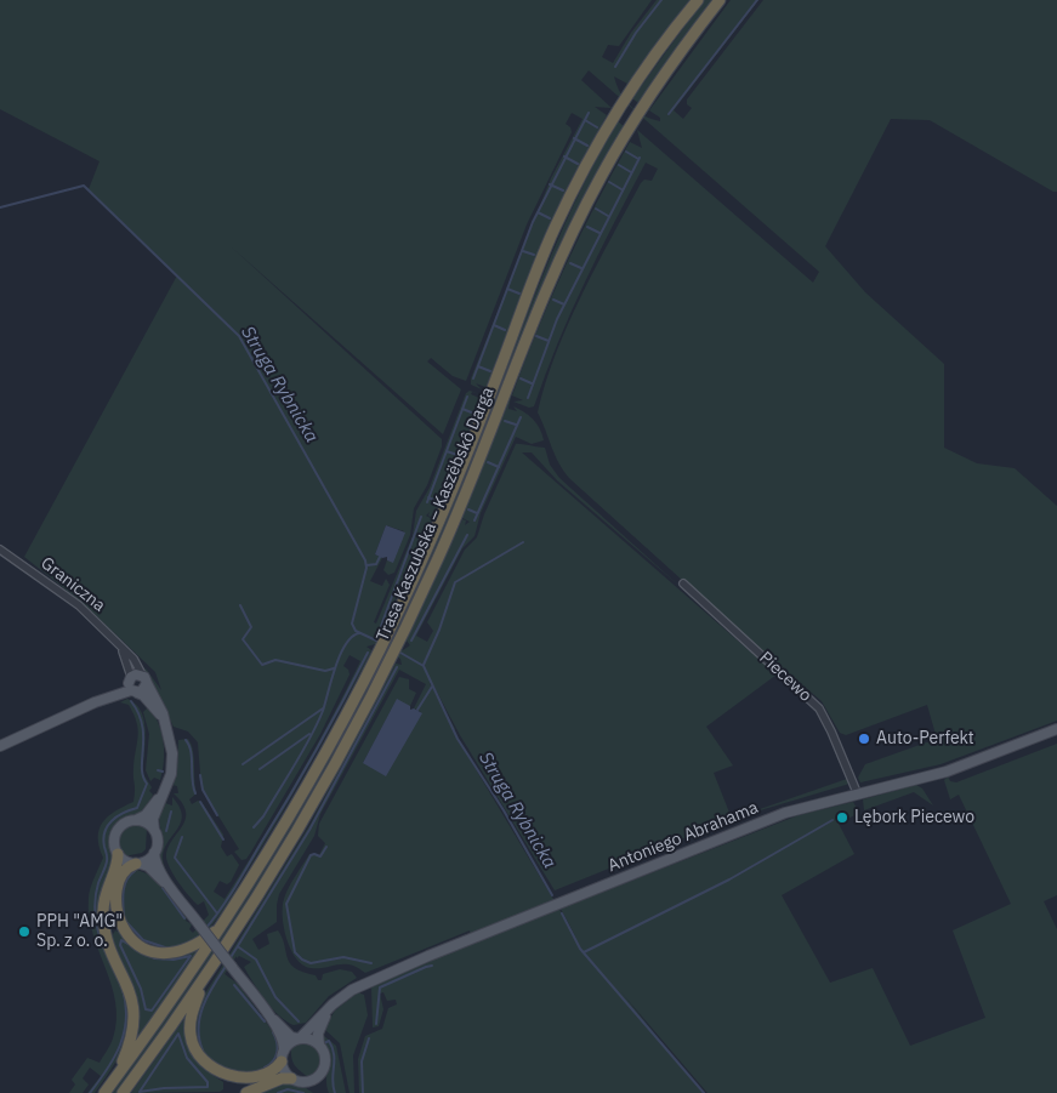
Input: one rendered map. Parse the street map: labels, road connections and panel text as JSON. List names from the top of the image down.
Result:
{
  "streets": {
    "highway": ["Trasa Kaszubska – Kaszëbskô Darga"],
    "main road": ["Graniczna", "Antoniego Abrahama"],
    "street": ["Piecewo"]
  },
  "crossings": [
    ["Piecewo", "Antoniego Abrahama"]
  ],
  "water": ["Struga Rybnicka"],
  "places": ["Auto-Perfekt", "Lębork Piecewo", "PPH \"AMG\" Sp. z o. o."]
}
